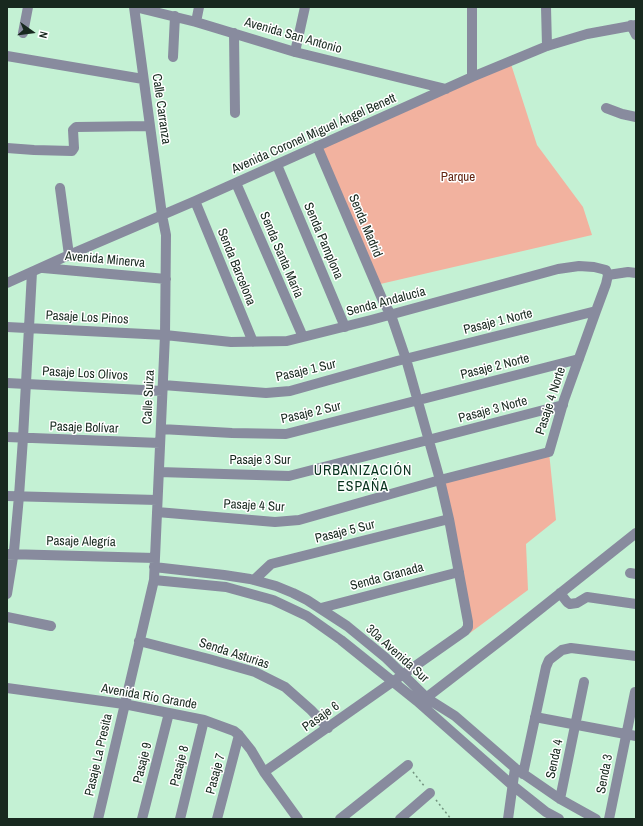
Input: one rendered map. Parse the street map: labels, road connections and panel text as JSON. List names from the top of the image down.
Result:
{
  "streets": {
    "street": [
      "Avenida San Antonio",
      "Calle Carranza",
      "Avenida Coronel Miguel Ángel Benett",
      "Senda Madrid",
      "Senda Pamplona",
      "Senda Santa María",
      "Avenida Minerva",
      "Senda Barcelona",
      "Senda Andalucía",
      "Pasaje Los Pinos",
      "Pasaje 1 Norte",
      "Pasaje 2 Norte",
      "Pasaje 1 Sur",
      "Pasaje Los Olivos",
      "Calle Suiza",
      "Pasaje 4 Norte",
      "Pasaje 3 Norte",
      "Pasaje 2 Sur",
      "Pasaje Bolívar",
      "Pasaje 3 Sur",
      "Pasaje 4 Sur",
      "Pasaje 5 Sur",
      "Pasaje Alegría",
      "Senda Granada",
      "Senda Asturias",
      "30a Avenida Sur",
      "Avenida Río Grande",
      "Pasaje 6",
      "Pasaje La Presita",
      "Senda 4",
      "Pasaje 9",
      "Pasaje 8",
      "Pasaje 7",
      "Senda 3"
    ]
  },
  "crossings": [
    ["Avenida San Antonio", "Calle Carranza"],
    ["Avenida San Antonio", "Avenida Coronel Miguel Ángel Benett"],
    ["Calle Carranza", "Avenida Coronel Miguel Ángel Benett"],
    ["Calle Carranza", "Calle Suiza"],
    ["Avenida Coronel Miguel Ángel Benett", "Senda Madrid"],
    ["Avenida Coronel Miguel Ángel Benett", "Senda Pamplona"],
    ["Avenida Coronel Miguel Ángel Benett", "Senda Santa María"],
    ["Avenida Coronel Miguel Ángel Benett", "Avenida Minerva"],
    ["Avenida Coronel Miguel Ángel Benett", "Senda Barcelona"],
    ["Avenida Coronel Miguel Ángel Benett", "Calle Suiza"],
    ["Senda Madrid", "Senda Andalucía"],
    ["Senda Madrid", "Pasaje 1 Norte"],
    ["Senda Madrid", "Pasaje 2 Norte"],
    ["Senda Madrid", "Pasaje 1 Sur"],
    ["Senda Madrid", "Pasaje 4 Norte"],
    ["Senda Madrid", "Pasaje 3 Norte"],
    ["Senda Madrid", "Pasaje 2 Sur"],
    ["Senda Madrid", "Pasaje 3 Sur"],
    ["Senda Madrid", "Pasaje 4 Sur"],
    ["Senda Madrid", "Pasaje 5 Sur"],
    ["Senda Madrid", "Senda Granada"],
    ["Senda Madrid", "Pasaje 6"],
    ["Senda Pamplona", "Senda Andalucía"],
    ["Senda Santa María", "Senda Andalucía"],
    ["Avenida Minerva", "Calle Suiza"],
    ["Senda Barcelona", "Senda Andalucía"],
    ["Senda Andalucía", "Pasaje Los Pinos"],
    ["Senda Andalucía", "Calle Suiza"],
    ["Senda Andalucía", "Pasaje 4 Norte"],
    ["Pasaje Los Pinos", "Calle Suiza"],
    ["Pasaje 1 Norte", "Pasaje 1 Sur"],
    ["Pasaje 1 Norte", "Pasaje 4 Norte"],
    ["Pasaje 2 Norte", "Pasaje 4 Norte"],
    ["Pasaje 2 Norte", "Pasaje 2 Sur"],
    ["Pasaje 1 Sur", "Pasaje Los Olivos"],
    ["Pasaje 1 Sur", "Calle Suiza"],
    ["Pasaje Los Olivos", "Calle Suiza"],
    ["Calle Suiza", "Pasaje 2 Sur"],
    ["Calle Suiza", "Pasaje Bolívar"],
    ["Calle Suiza", "Pasaje 3 Sur"],
    ["Calle Suiza", "Pasaje 4 Sur"],
    ["Calle Suiza", "Pasaje Alegría"],
    ["Calle Suiza", "30a Avenida Sur"],
    ["Calle Suiza", "Pasaje La Presita"],
    ["Pasaje 4 Norte", "Pasaje 3 Norte"],
    ["Pasaje 4 Norte", "Pasaje 4 Sur"],
    ["Pasaje 3 Norte", "Pasaje 3 Sur"],
    ["Pasaje 5 Sur", "30a Avenida Sur"],
    ["Pasaje Alegría", "30a Avenida Sur"],
    ["Senda Granada", "30a Avenida Sur"],
    ["Senda Granada", "Pasaje 6"],
    ["Senda Asturias", "Pasaje 6"],
    ["Senda Asturias", "Pasaje La Presita"],
    ["30a Avenida Sur", "Pasaje 6"],
    ["30a Avenida Sur", "Pasaje La Presita"],
    ["30a Avenida Sur", "Senda 4"],
    ["Avenida Río Grande", "Pasaje 6"],
    ["Avenida Río Grande", "Pasaje La Presita"],
    ["Avenida Río Grande", "Pasaje 9"],
    ["Avenida Río Grande", "Pasaje 8"],
    ["Avenida Río Grande", "Pasaje 7"]
  ],
  "districts": ["URBANIZACIÓN ESPAÑA"],
  "parks": ["Parque"],
  "north": "right"
}
